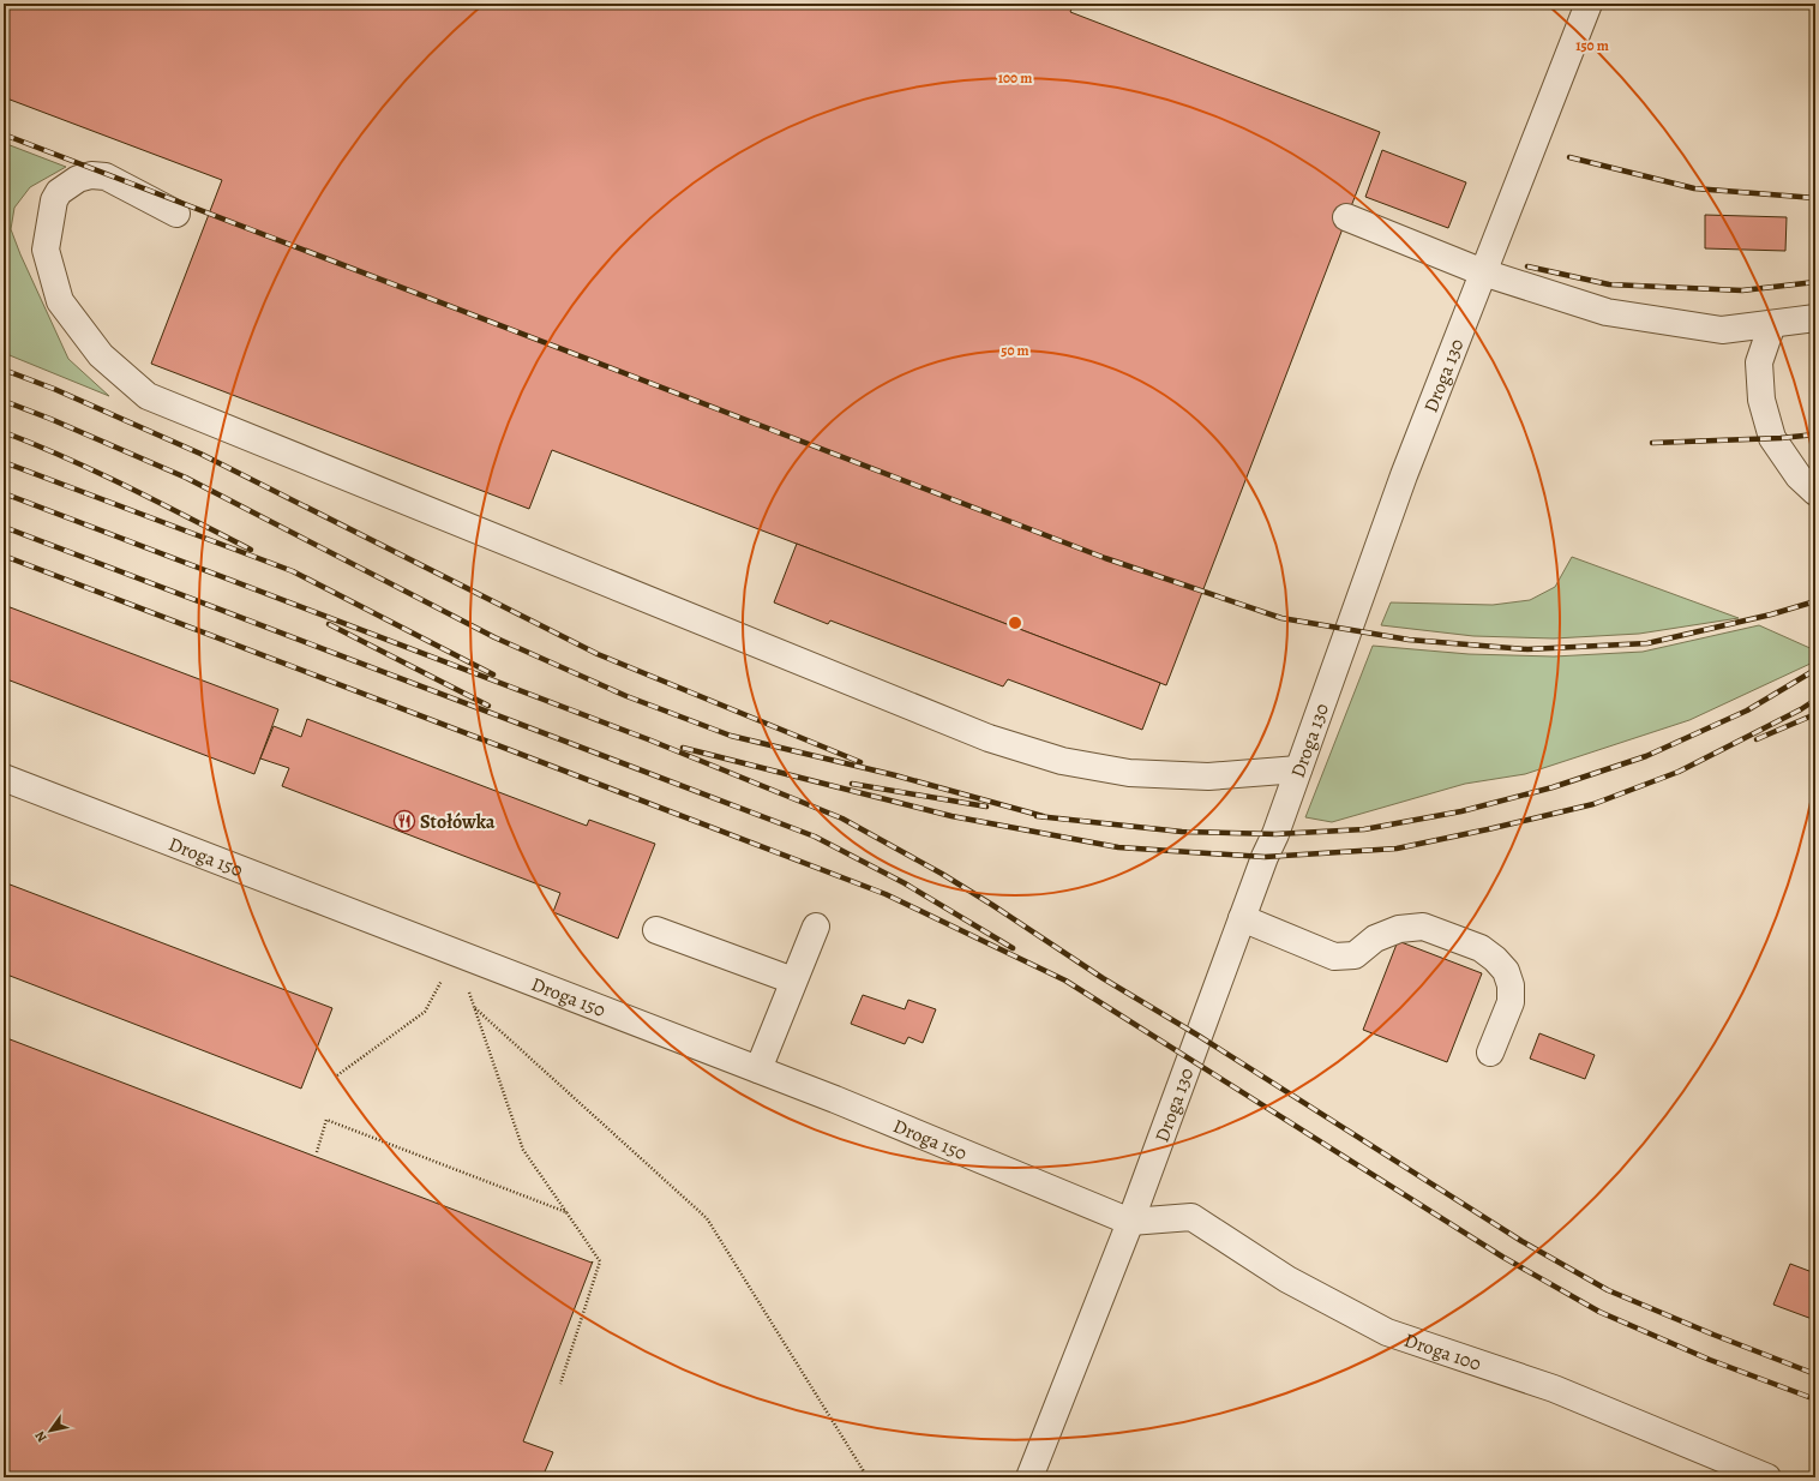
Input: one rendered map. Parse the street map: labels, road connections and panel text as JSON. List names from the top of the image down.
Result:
{
  "streets": {
    "lane": ["Droga 130", "Droga 150", "Droga 100"]
  },
  "crossings": [
    ["Droga 130", "Droga 150"],
    ["Droga 130", "Droga 100"],
    ["Droga 150", "Droga 100"]
  ],
  "places": {
    "restaurant": ["Stołówka"]
  },
  "north": "bottom left",
  "rings": ["150 m", "100 m", "50 m"]
}
